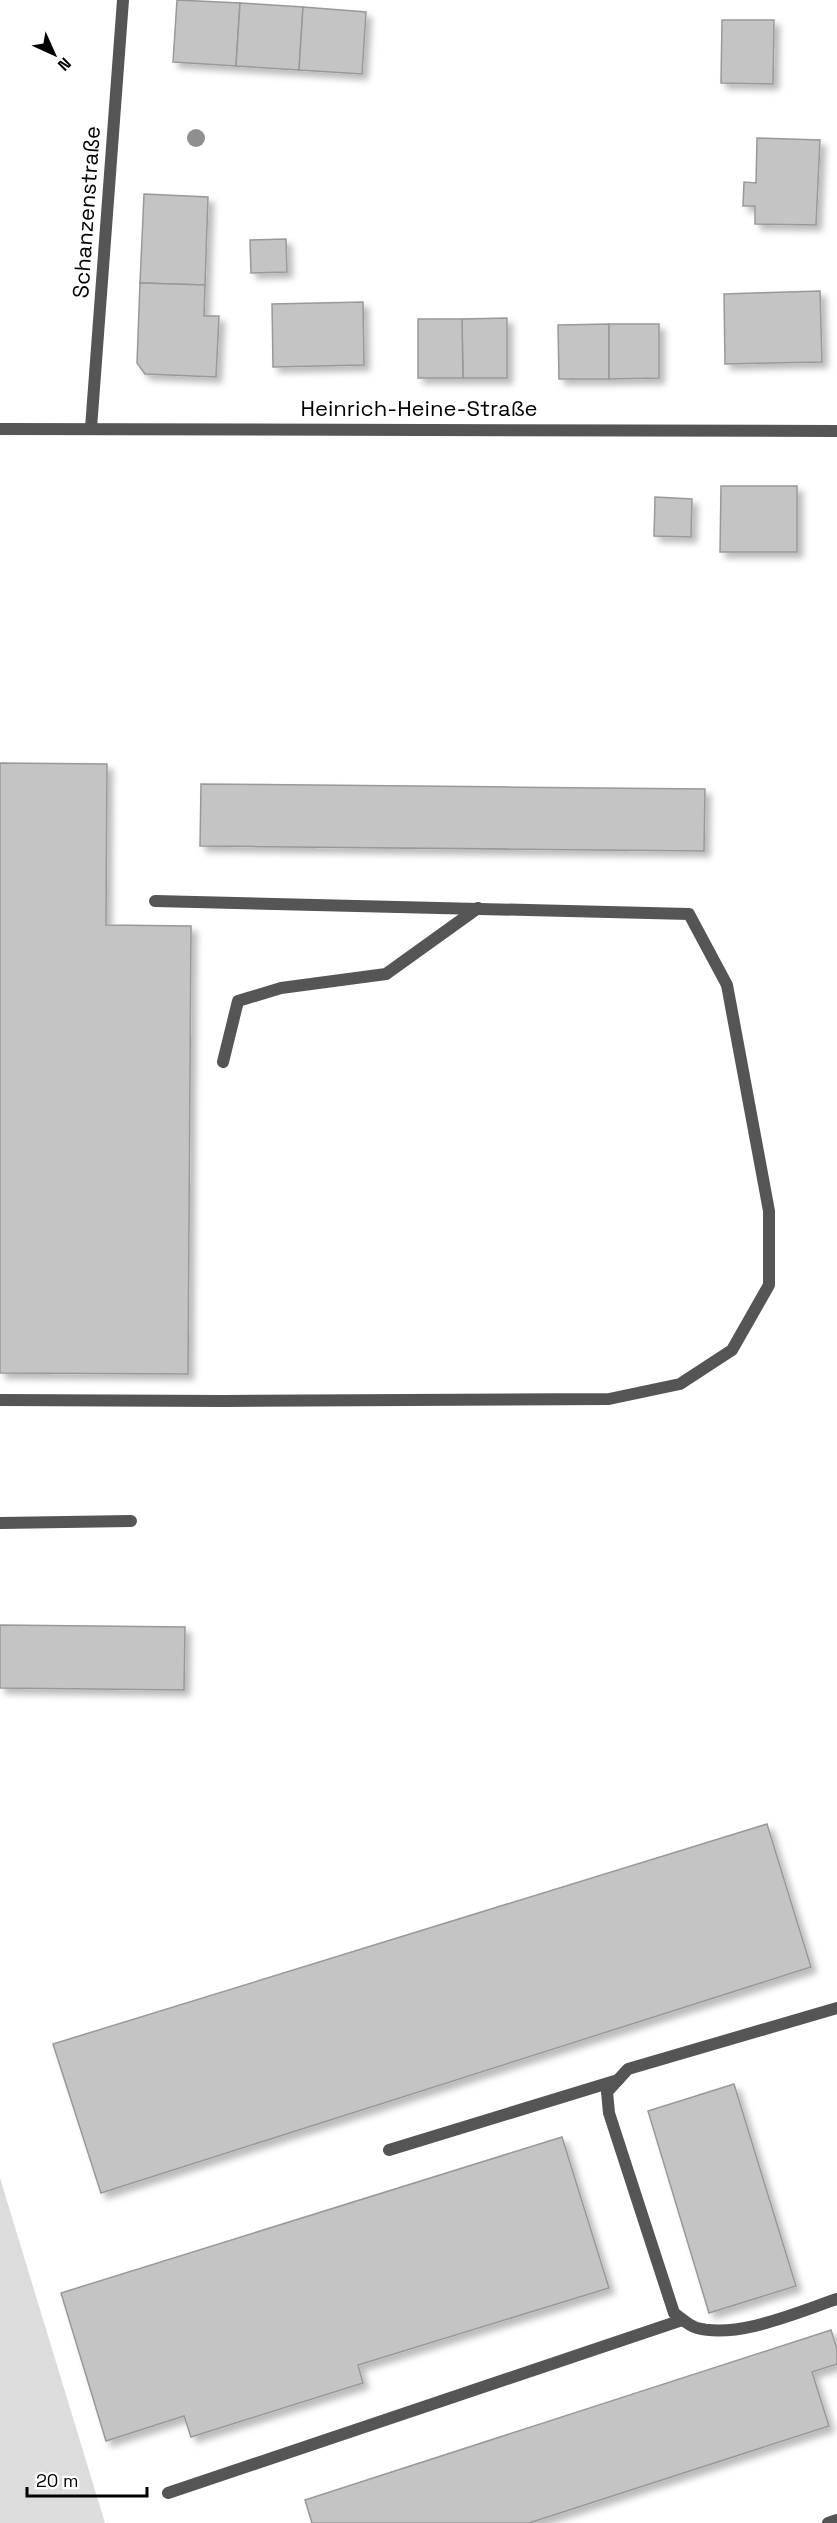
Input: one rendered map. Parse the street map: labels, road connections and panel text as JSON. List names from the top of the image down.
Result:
{
  "streets": {
    "street": ["Schanzenstraße", "Heinrich-Heine-Straße"]
  },
  "crossings": [
    ["Schanzenstraße", "Heinrich-Heine-Straße"]
  ],
  "scale_bar": "20 m",
  "north": "bottom right"
}
